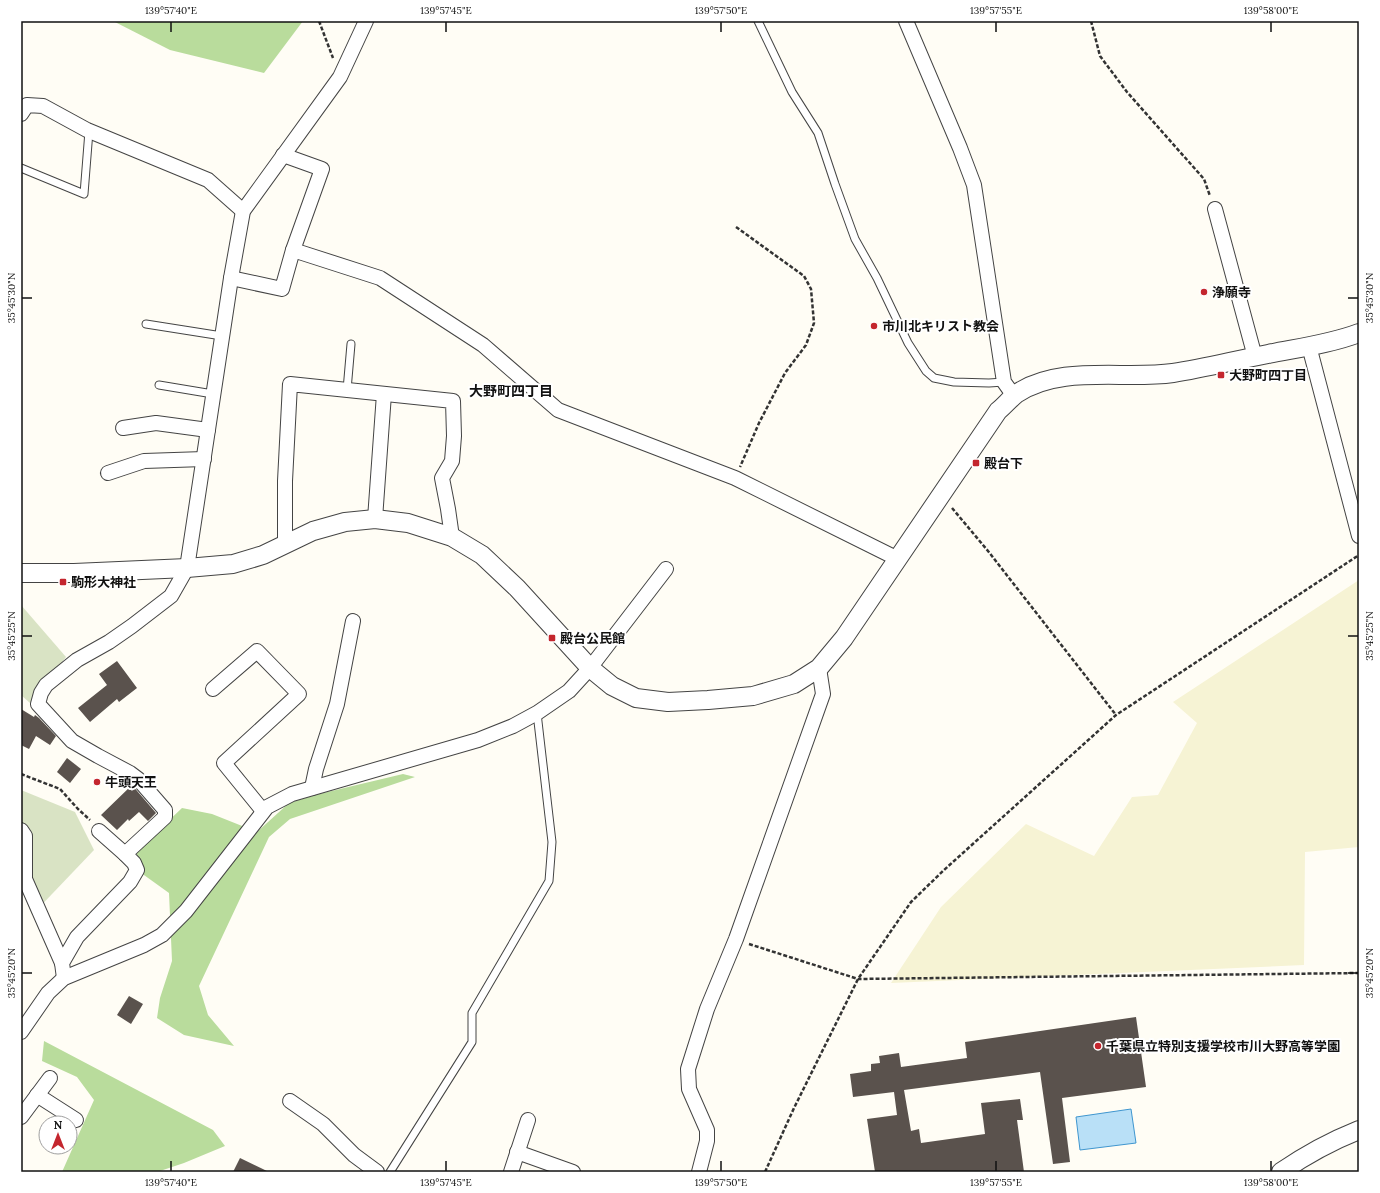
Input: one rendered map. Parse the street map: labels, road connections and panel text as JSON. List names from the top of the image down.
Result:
{
  "districts": ["大野町四丁目"],
  "places": {
    "other": [
      "浄願寺",
      "市川北キリスト教会",
      "牛頭天王",
      "千葉県立特別支援学校市川大野高等学園"
    ],
    "transit": [
      "大野町四丁目",
      "殿台下",
      "駒形大神社",
      "殿台公民館"
    ]
  },
  "north": "top",
  "coordinates": [
    "139°57'40\"E",
    "139°57'45\"E",
    "139°57'50\"E",
    "139°57'55\"E",
    "139°58'00\"E",
    "35°45'30\"N",
    "35°45'25\"N",
    "35°45'20\"N"
  ]
}
